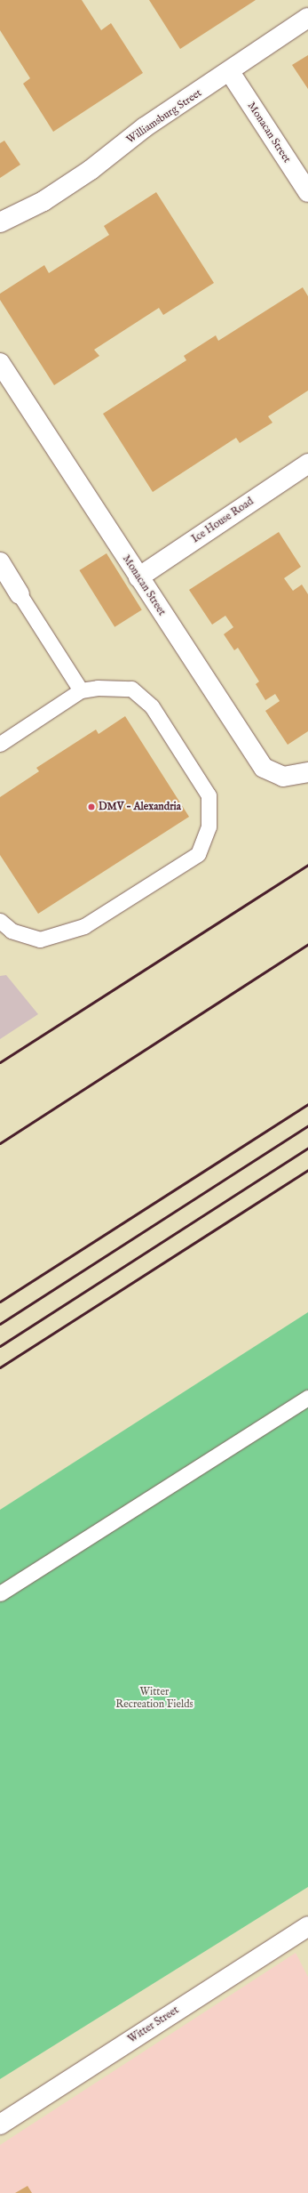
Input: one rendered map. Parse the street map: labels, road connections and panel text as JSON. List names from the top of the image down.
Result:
{
  "streets": {
    "street": [
      "Williamsburg Street",
      "Monacan Street",
      "Ice House Road",
      "Witter Street"
    ]
  },
  "crossings": [
    ["Williamsburg Street", "Monacan Street"],
    ["Monacan Street", "Ice House Road"]
  ],
  "parks": ["Witter Recreation Fields"],
  "places": ["DMV - Alexandria"]
}
